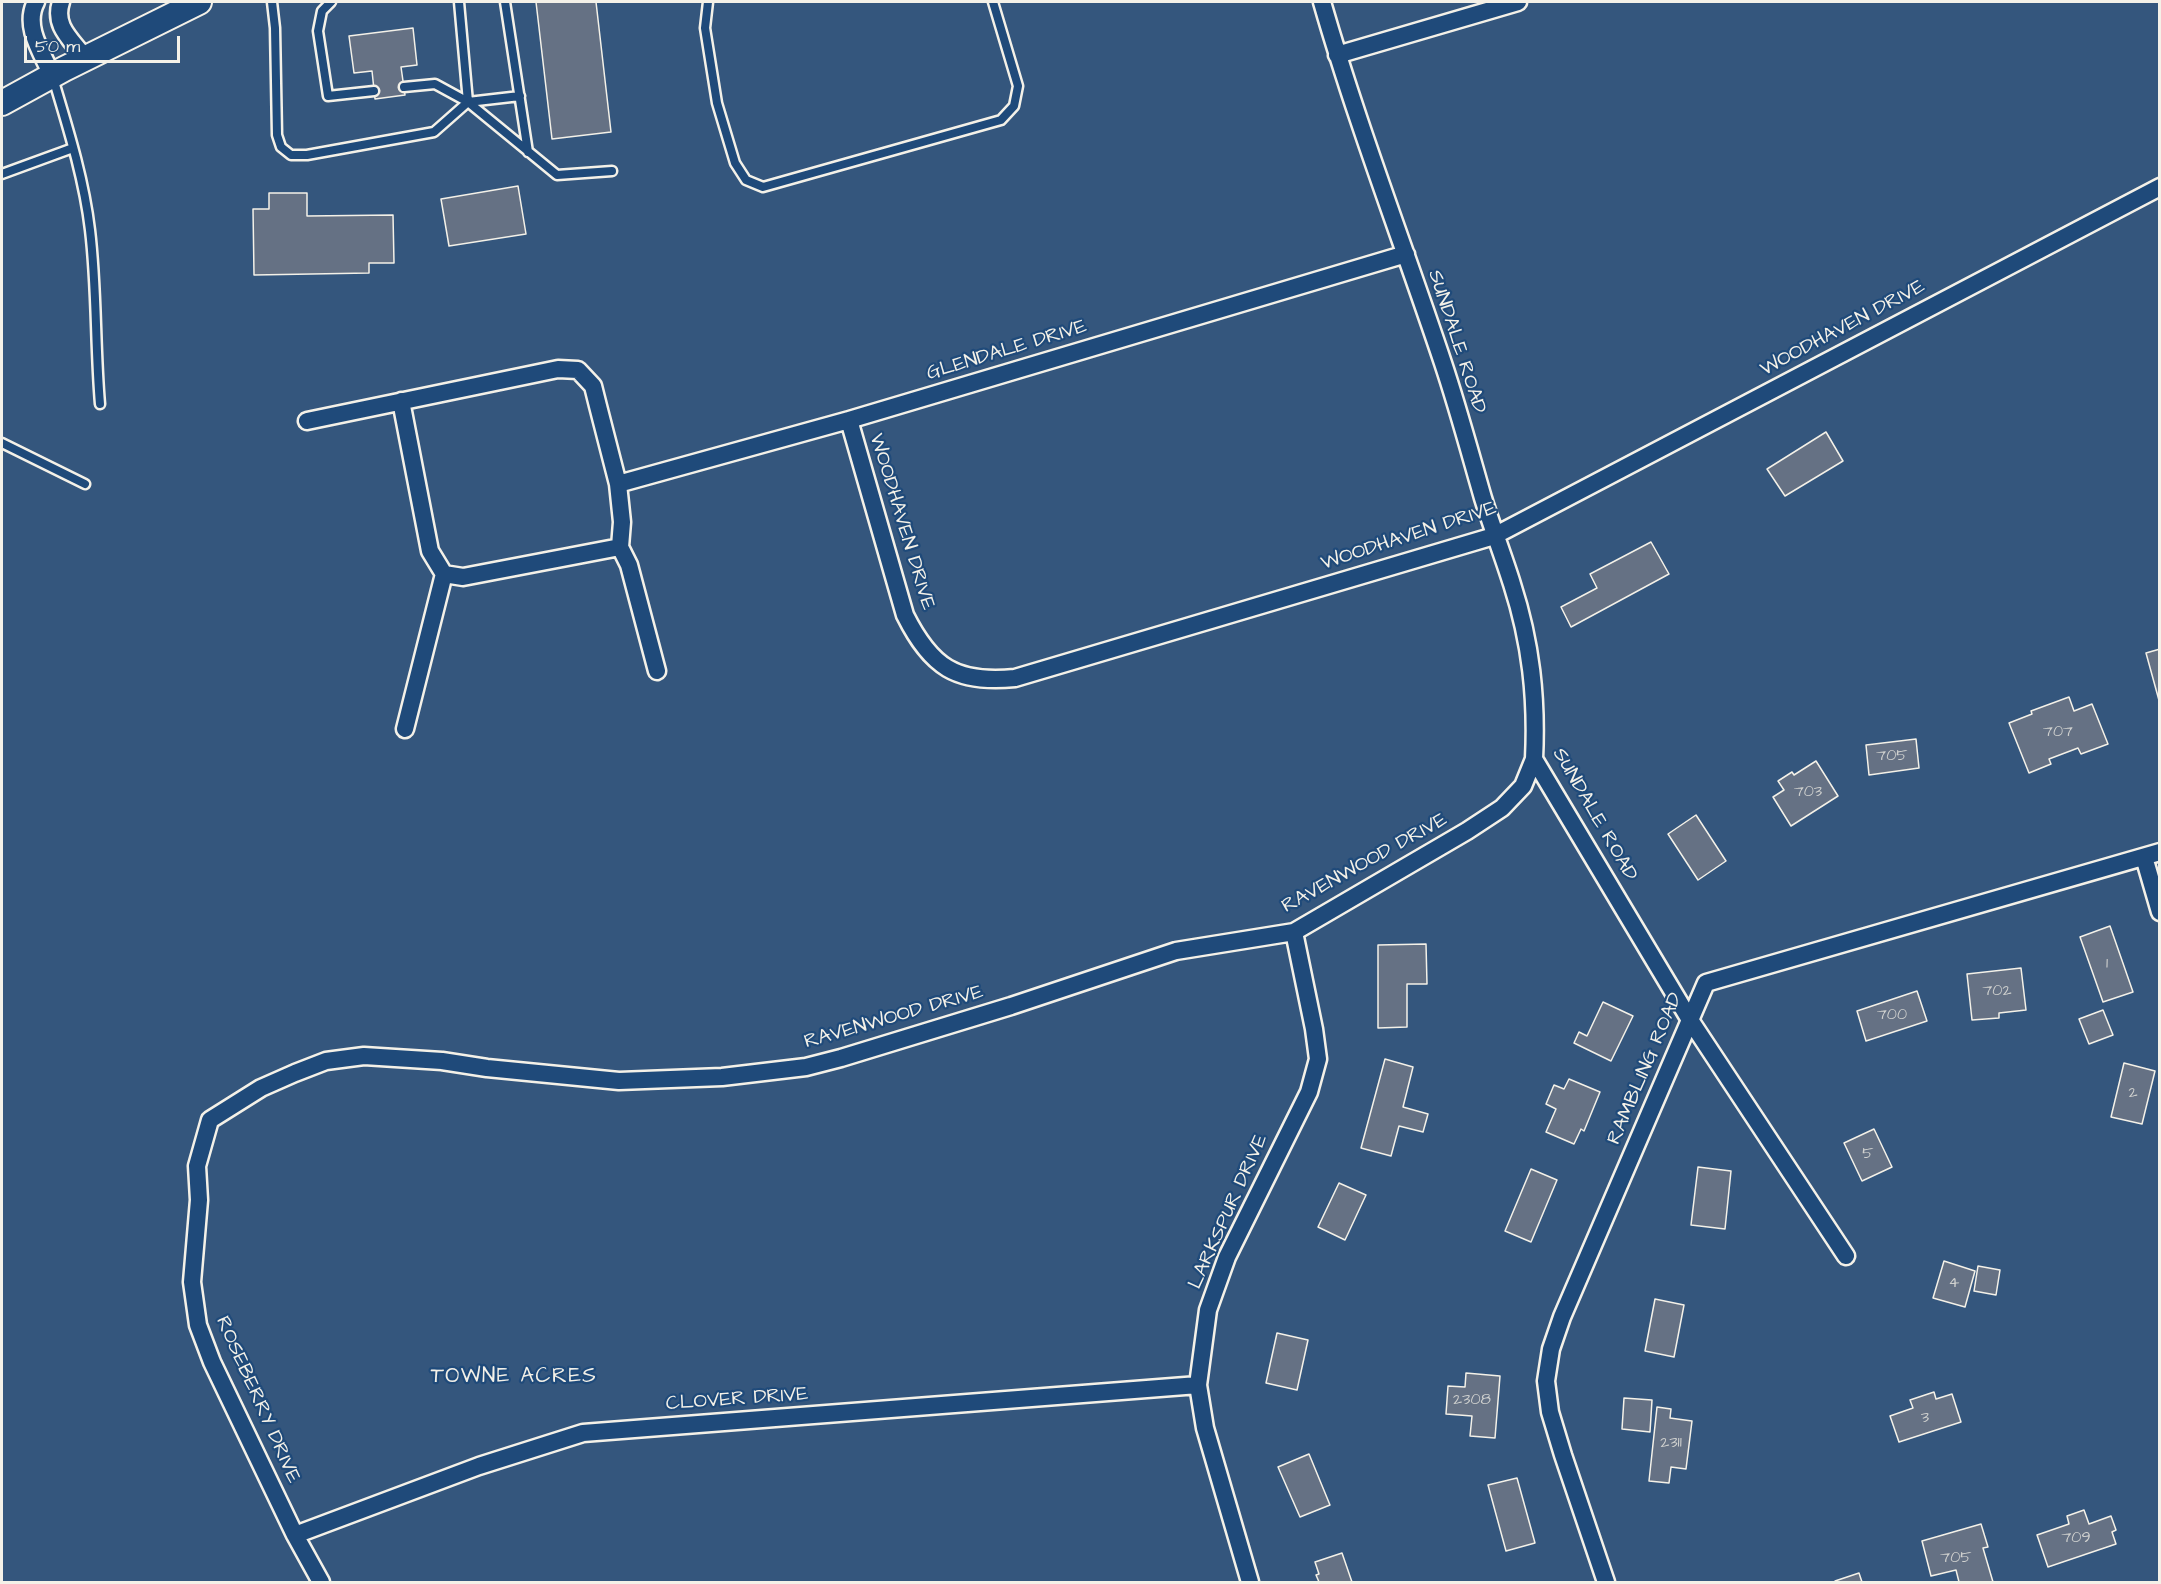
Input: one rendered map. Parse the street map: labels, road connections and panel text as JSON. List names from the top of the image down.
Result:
{
  "streets": {
    "street": [
      "WOODHAVEN DRIVE",
      "SUNDALE ROAD",
      "GLENDALE DRIVE",
      "RAVENWOOD DRIVE",
      "RAMBLING ROAD",
      "LARKSPUR DRIVE",
      "ROSEBERRY DRIVE",
      "CLOVER DRIVE"
    ]
  },
  "crossings": [
    ["WOODHAVEN DRIVE", "SUNDALE ROAD"],
    ["WOODHAVEN DRIVE", "GLENDALE DRIVE"],
    ["SUNDALE ROAD", "GLENDALE DRIVE"],
    ["SUNDALE ROAD", "RAVENWOOD DRIVE"],
    ["SUNDALE ROAD", "RAMBLING ROAD"],
    ["RAVENWOOD DRIVE", "LARKSPUR DRIVE"],
    ["RAVENWOOD DRIVE", "ROSEBERRY DRIVE"],
    ["LARKSPUR DRIVE", "CLOVER DRIVE"],
    ["ROSEBERRY DRIVE", "CLOVER DRIVE"]
  ],
  "districts": ["TOWNE ACRES"],
  "house_numbers": [
    "707",
    "705",
    "703",
    "1",
    "702",
    "700",
    "2",
    "5",
    "4",
    "2308",
    "3",
    "2311",
    "709",
    "705"
  ],
  "scale_bar": "50 m"
}
